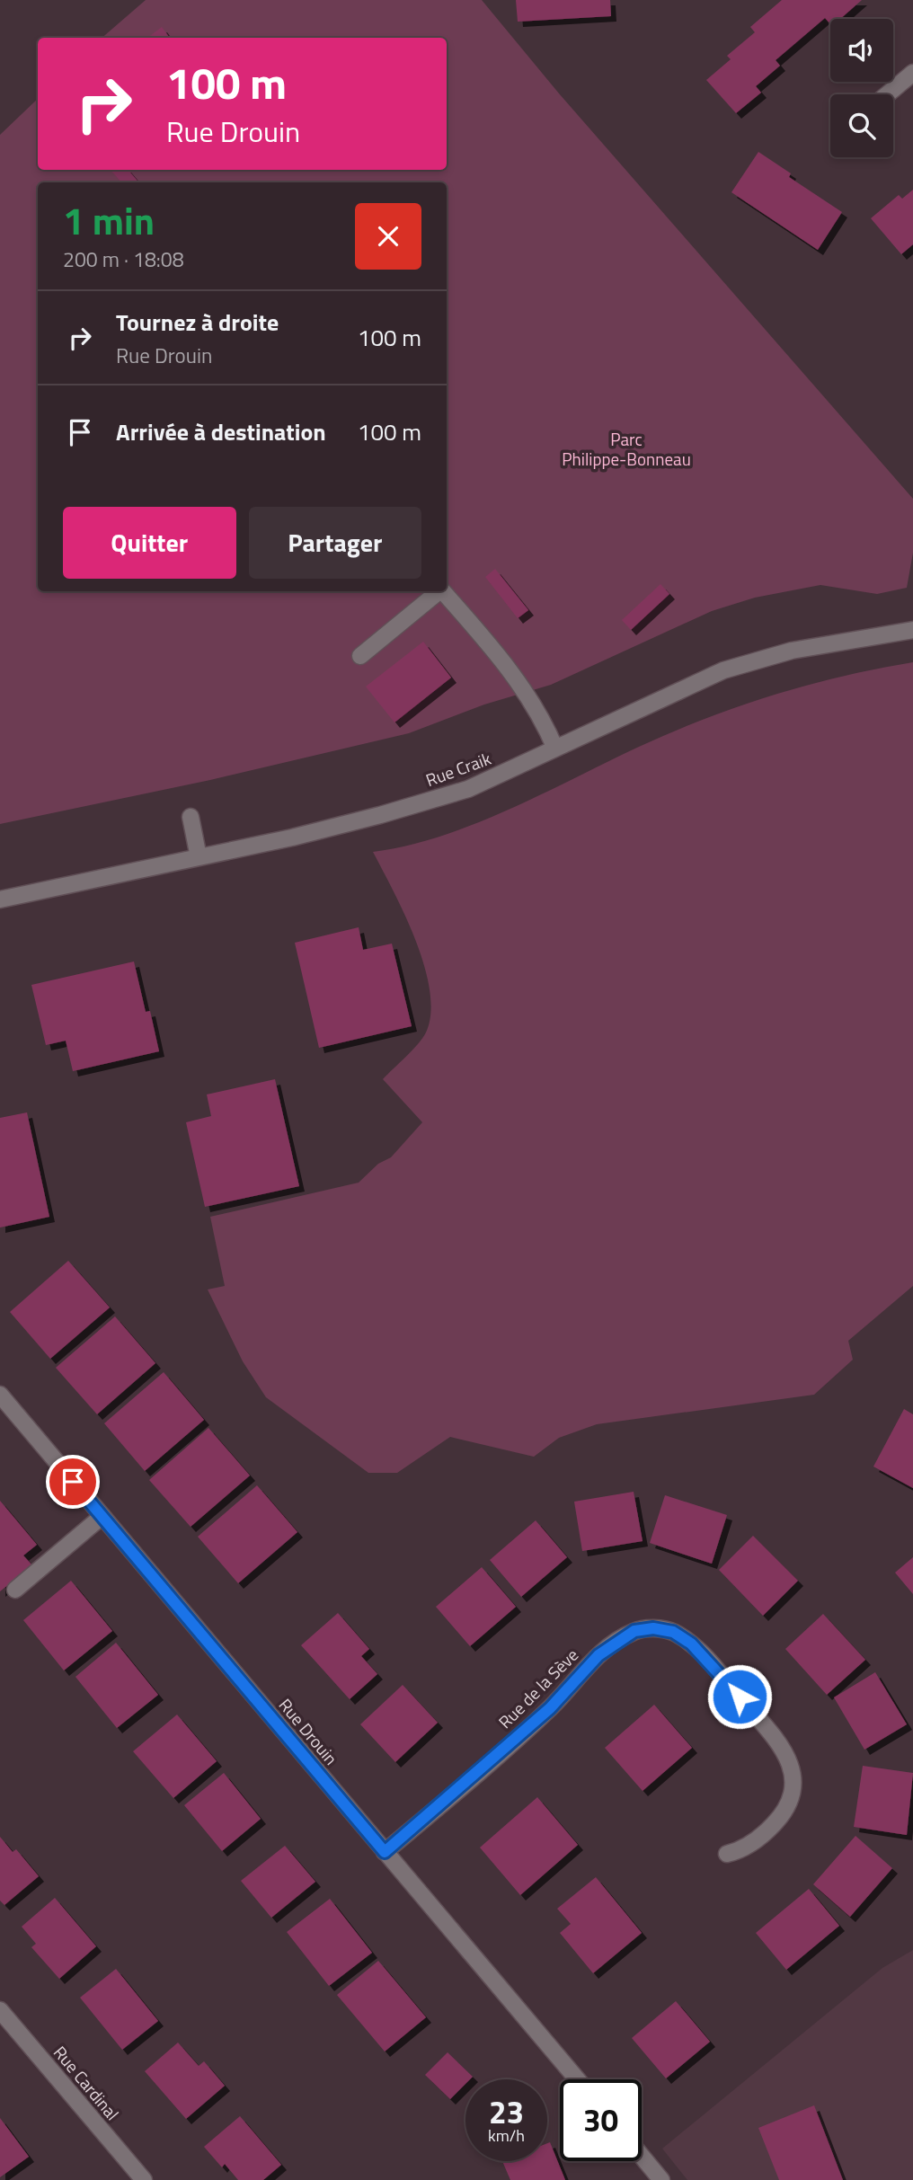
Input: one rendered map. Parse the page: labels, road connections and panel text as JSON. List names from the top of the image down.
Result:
{
  "streets": {
    "street": [
      "Rue Craik",
      "Rue de la Sève",
      "Rue Drouin",
      "Rue Cardinal"
    ]
  },
  "crossings": [
    ["Rue de la Sève", "Rue Drouin"]
  ],
  "parks": ["Parc Philippe-Bonneau"],
  "page": {
    "turn": ["100 m", "Rue Drouin"],
    "heading": ["1 min", "200 m · 18:08"],
    "list": [
      {
        "name": "Tournez à droite",
        "note": "Rue Drouin",
        "value": "100 m"
      },
      {
        "name": "Arrivée à destination",
        "value": "100 m"
      }
    ],
    "buttons": ["Quitter", "Partager"],
    "speed": "23 km/h",
    "limit": "30"
  }
}
